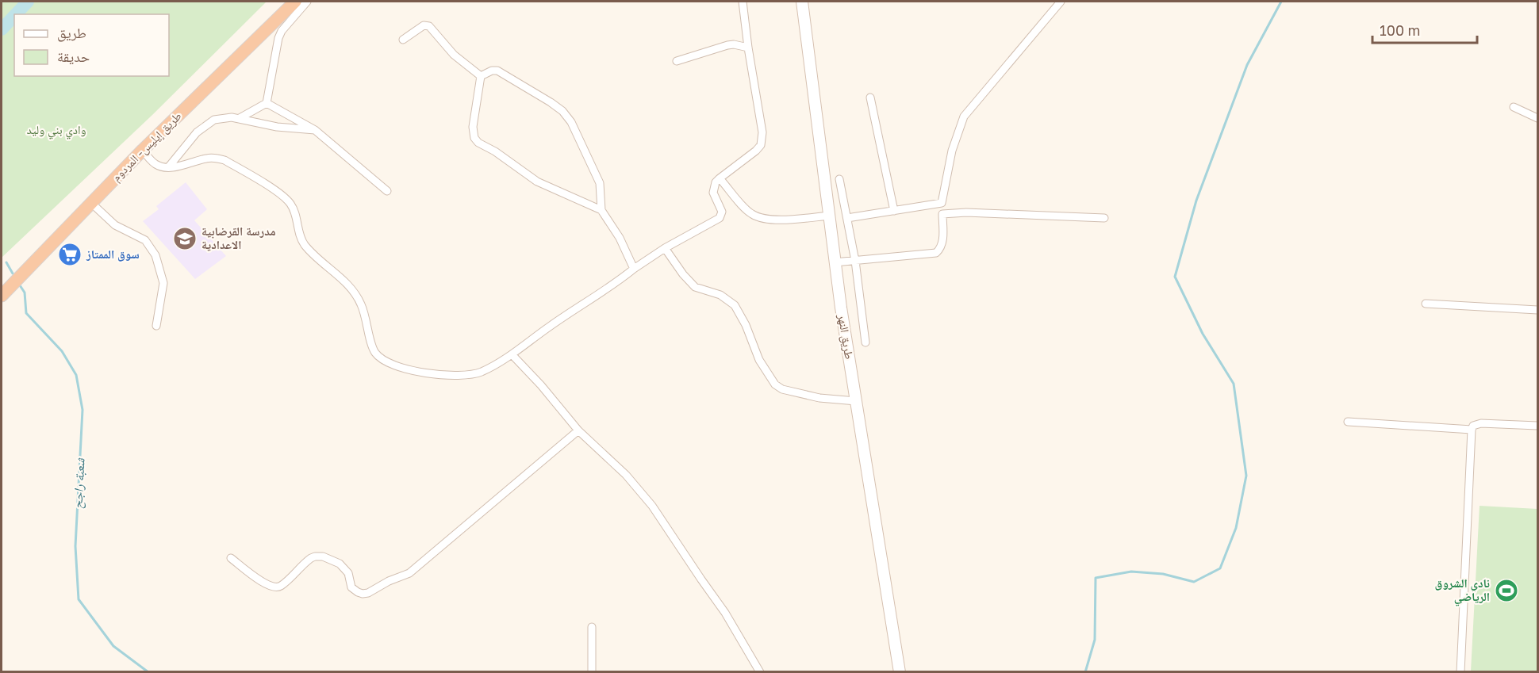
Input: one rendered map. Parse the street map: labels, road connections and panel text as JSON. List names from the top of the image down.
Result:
{
  "streets": {
    "highway": ["طريق إيليس- المردوم"],
    "main road": ["طريق النهر"]
  },
  "water": ["شعبة راجح"],
  "parks": ["وادي بني وليد"],
  "places": {
    "school or university": ["مدرسة القرضابية الاعدادية"],
    "supermarket": ["سوق الممتاز"],
    "sports": ["نادي الشروق الرياضي"]
  },
  "legend": ["طريق", "حديقة"],
  "scale_bar": "100 m"
}
